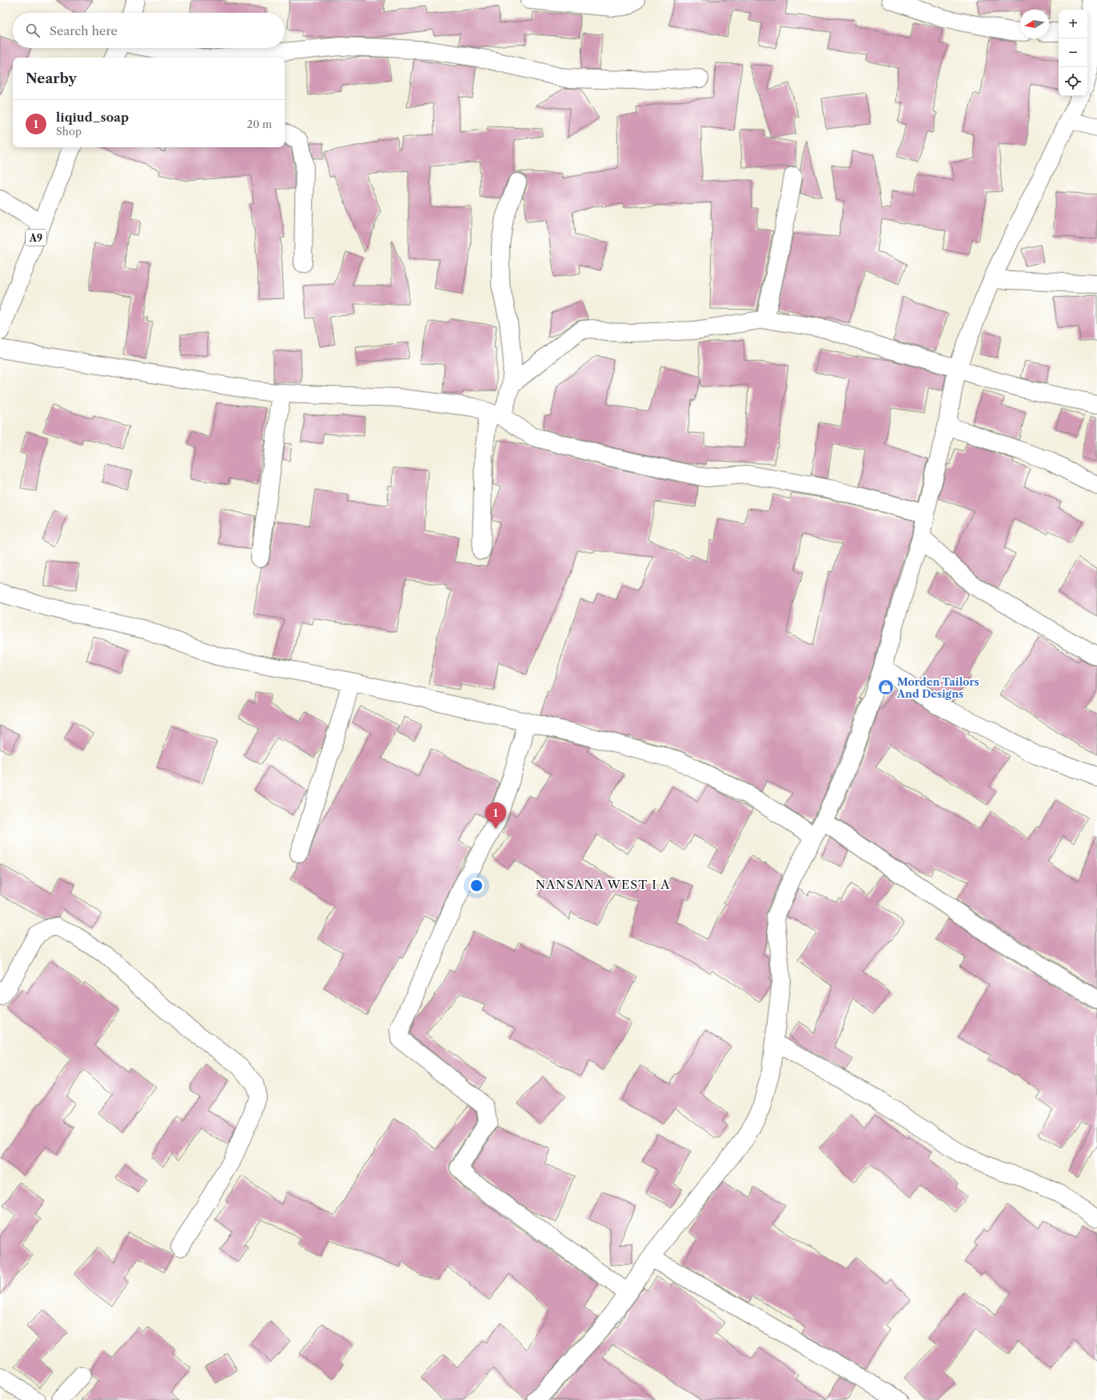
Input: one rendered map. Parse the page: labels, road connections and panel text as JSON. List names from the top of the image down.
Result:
{
  "streets": {
    "street": ["A9"]
  },
  "districts": ["NANSANA WEST I A"],
  "places": {
    "shop": ["Morden Tailors And Designs"]
  },
  "north": "left",
  "page": {
    "map_buttons": ["+", "−"],
    "search": "Search here",
    "heading": "Nearby",
    "list": [
      {
        "mark": "1",
        "name": "liqiud_soap",
        "note": "Shop",
        "value": "20 m"
      }
    ],
    "pins": "1"
  }
}
